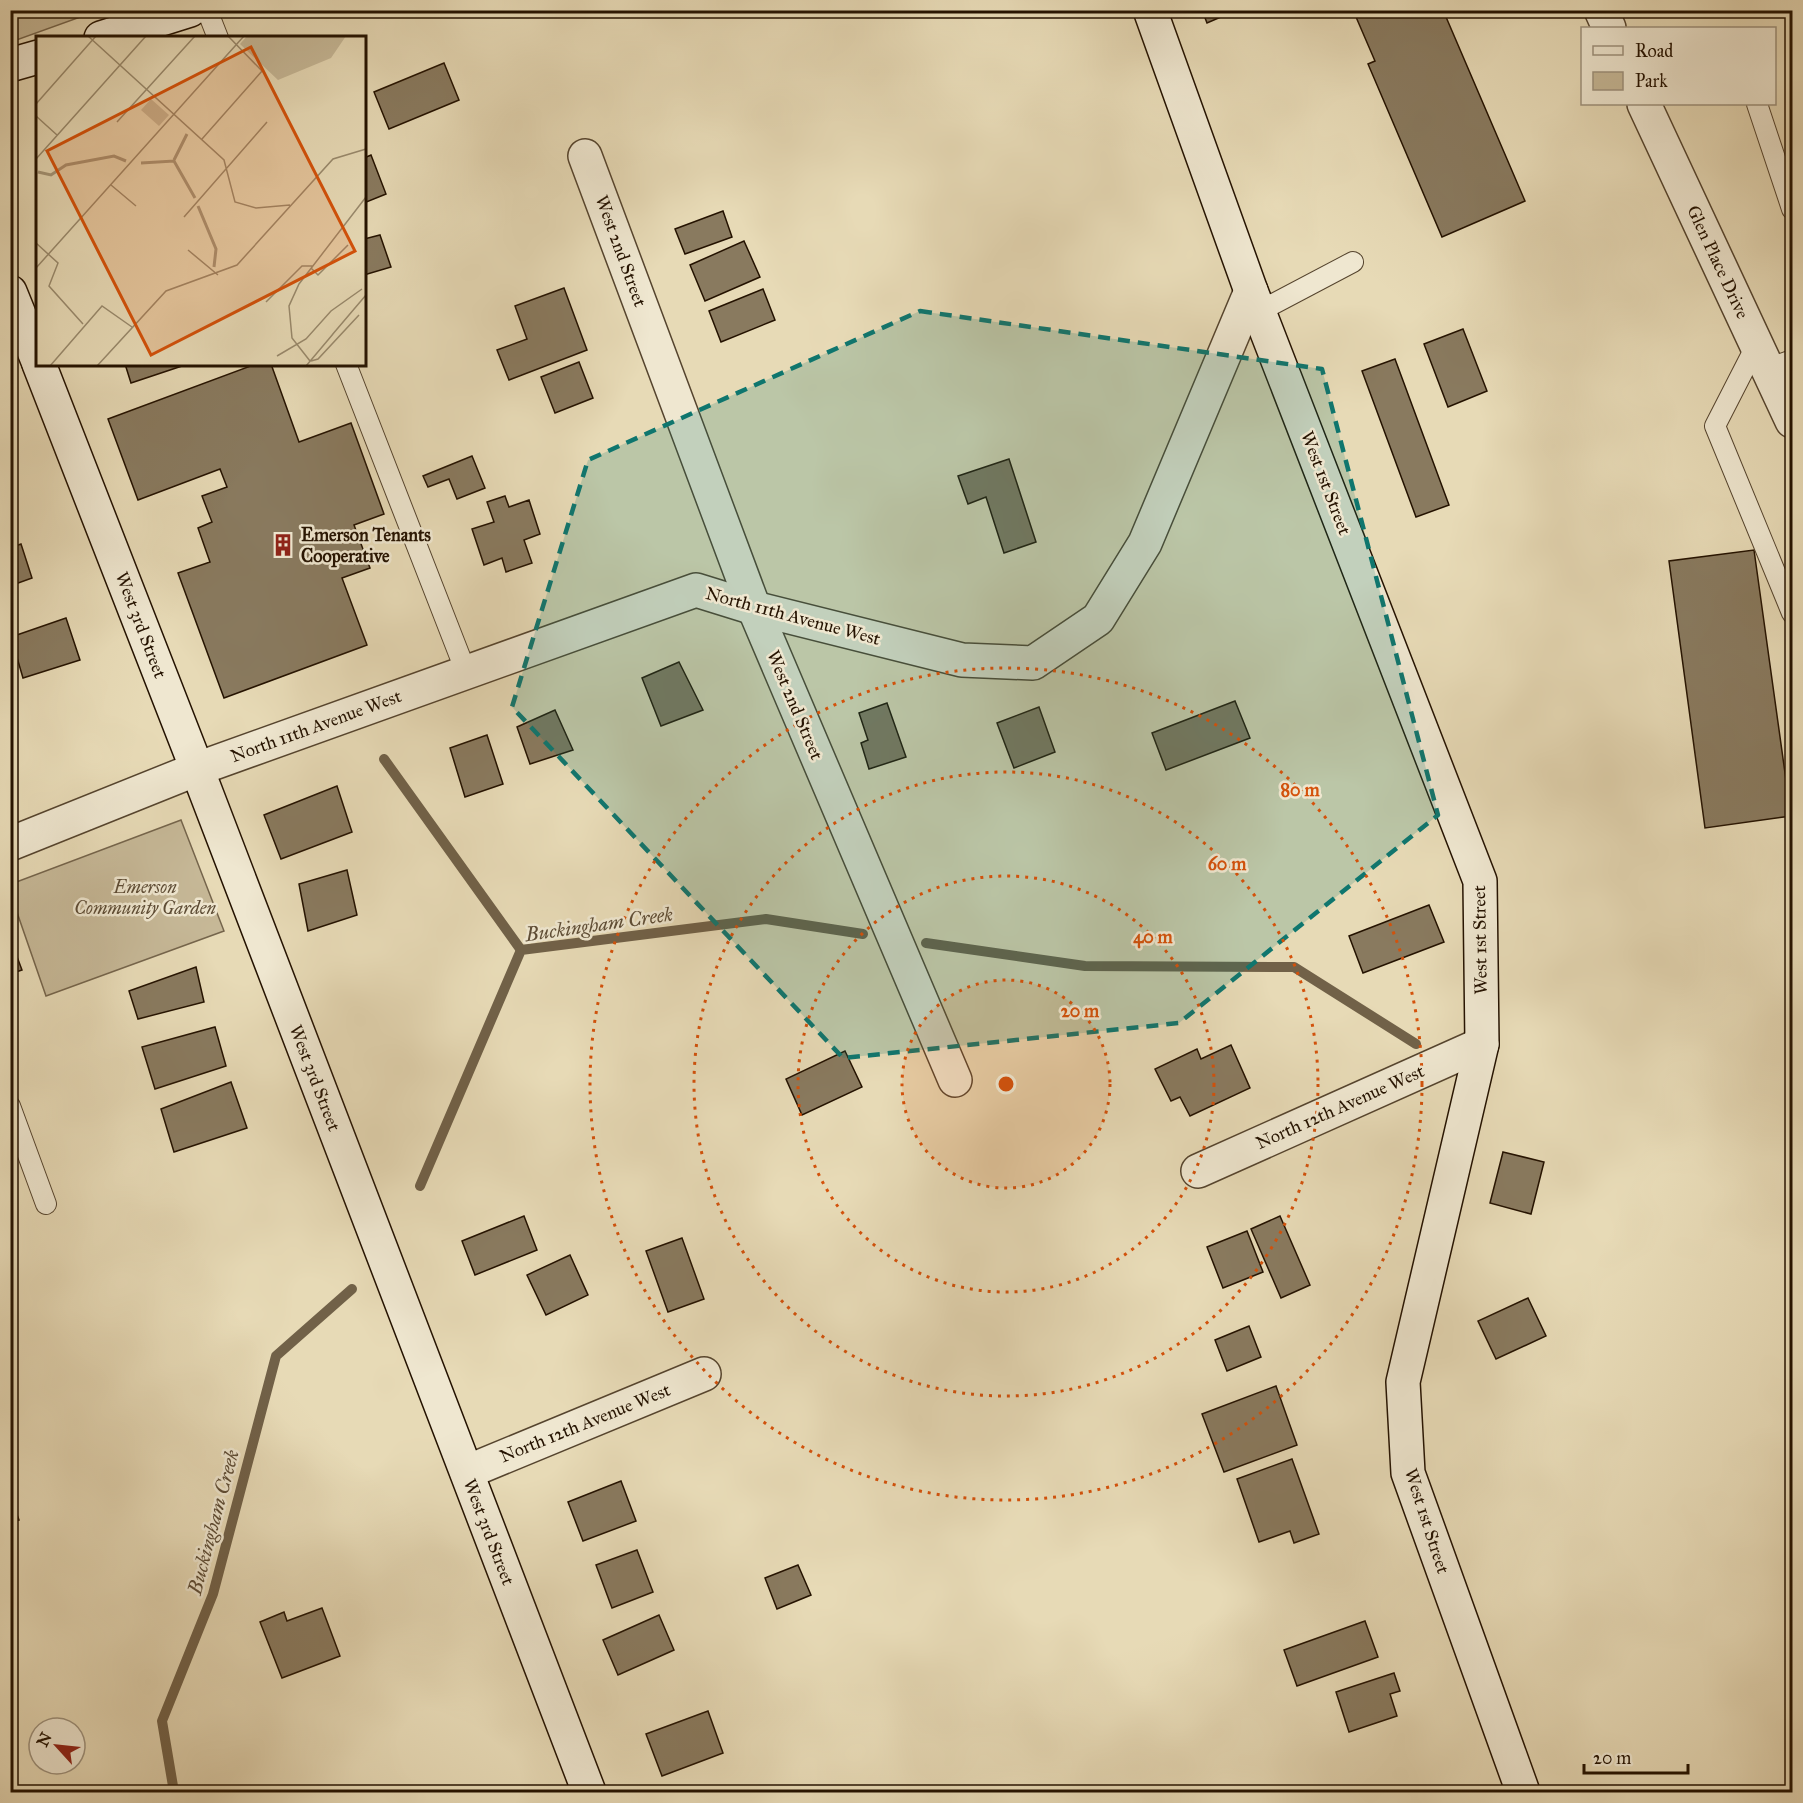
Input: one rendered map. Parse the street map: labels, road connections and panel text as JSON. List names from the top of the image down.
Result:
{
  "streets": {
    "street": [
      "West 2nd Street",
      "Glen Place Drive",
      "West 1st Street",
      "North 11th Avenue West",
      "West 3rd Street",
      "North 12th Avenue West"
    ]
  },
  "crossings": [
    ["West 2nd Street", "North 11th Avenue West"],
    ["West 1st Street", "North 11th Avenue West"],
    ["West 1st Street", "North 12th Avenue West"],
    ["North 11th Avenue West", "West 3rd Street"],
    ["West 3rd Street", "North 12th Avenue West"]
  ],
  "water": ["Buckingham Creek"],
  "parks": ["Emerson Community Garden"],
  "places": {
    "building": ["Emerson Tenants Cooperative"]
  },
  "legend": ["Road", "Park"],
  "scale_bar": "20 m",
  "north": "top left",
  "rings": [
    "80 m",
    "60 m",
    "40 m",
    "20 m"
  ]
}
